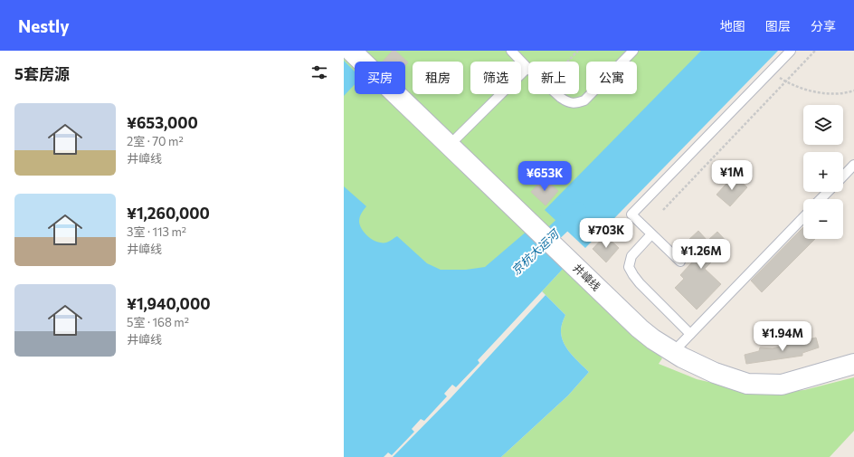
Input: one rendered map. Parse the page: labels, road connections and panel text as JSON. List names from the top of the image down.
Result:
{
  "streets": {
    "main road": ["井嶂线"]
  },
  "water": ["京杭大运河"],
  "page": {
    "header": "Nestly",
    "nav": ["地图", "图层", "分享"],
    "heading": "5套房源",
    "chip": [
      "买房",
      "租房",
      "筛选",
      "新上",
      "公寓"
    ],
    "list": [
      {
        "name": "¥653,000",
        "note": "2室 · 70 m² · 井嶂线"
      },
      {
        "name": "¥1,260,000",
        "note": "3室 · 113 m² · 井嶂线"
      },
      {
        "name": "¥1,940,000",
        "note": "5室 · 168 m² · 井嶂线"
      }
    ],
    "map_buttons": ["+", "−"],
    "price": [
      "¥1M",
      "¥653K",
      "¥703K",
      "¥1.26M",
      "¥1.94M"
    ]
  }
}
